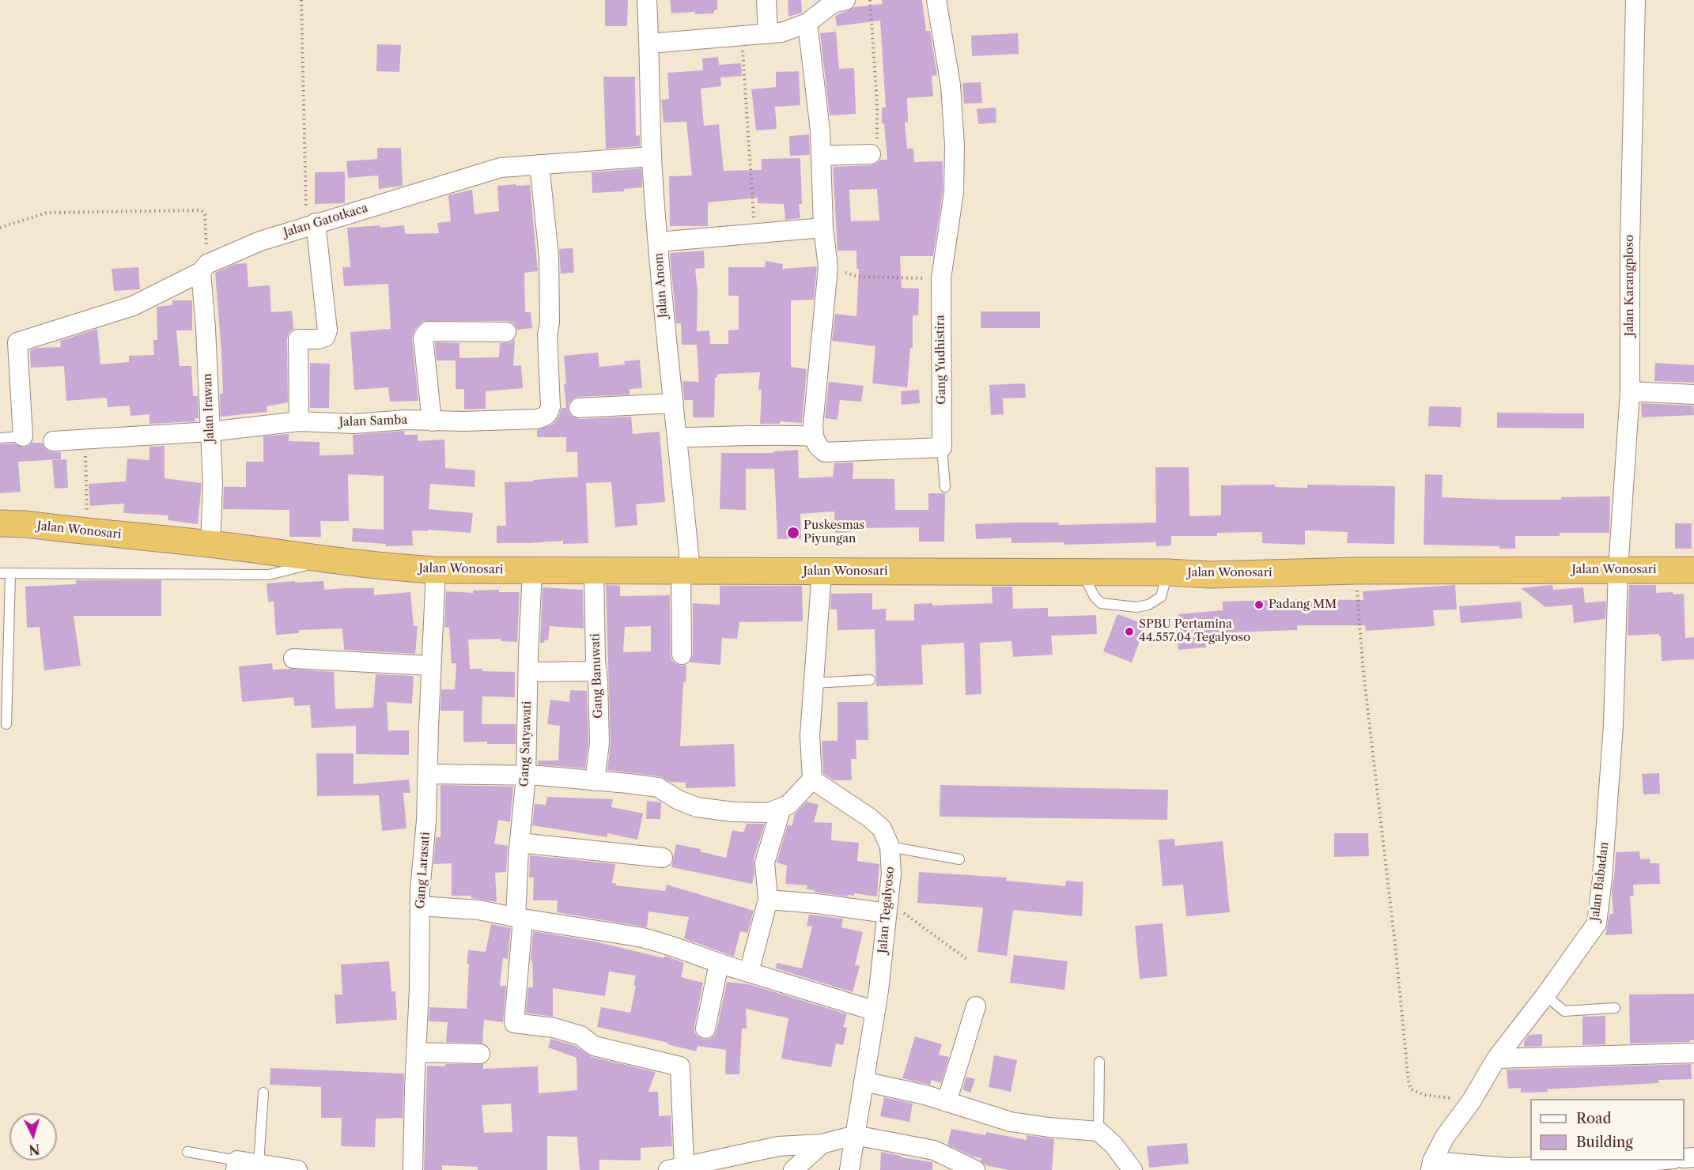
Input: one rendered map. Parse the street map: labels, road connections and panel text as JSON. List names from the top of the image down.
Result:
{
  "streets": {
    "highway": ["Jalan Wonosari"],
    "street": [
      "Jalan Gatotkaca",
      "Jalan Anom",
      "Jalan Karangploso",
      "Gang Yudhistira",
      "Jalan Irawan",
      "Jalan Samba",
      "Gang Banuwati",
      "Gang Satyawati",
      "Gang Larasati",
      "Jalan Babadan",
      "Jalan Tegalyoso"
    ]
  },
  "crossings": [
    ["Jalan Gatotkaca", "Jalan Anom"],
    ["Jalan Gatotkaca", "Jalan Irawan"],
    ["Jalan Gatotkaca", "Jalan Samba"],
    ["Jalan Anom", "Jalan Wonosari"],
    ["Jalan Karangploso", "Jalan Wonosari"],
    ["Jalan Karangploso", "Jalan Babadan"],
    ["Jalan Irawan", "Jalan Samba"],
    ["Jalan Irawan", "Jalan Wonosari"],
    ["Jalan Wonosari", "Gang Banuwati"],
    ["Jalan Wonosari", "Gang Satyawati"],
    ["Jalan Wonosari", "Gang Larasati"],
    ["Jalan Wonosari", "Jalan Babadan"]
  ],
  "places": ["Puskesmas Piyungan", "Padang MM", "SPBU Pertamina 44.557.04 Tegalyoso"],
  "legend": ["Road", "Building"],
  "north": "bottom"
}
